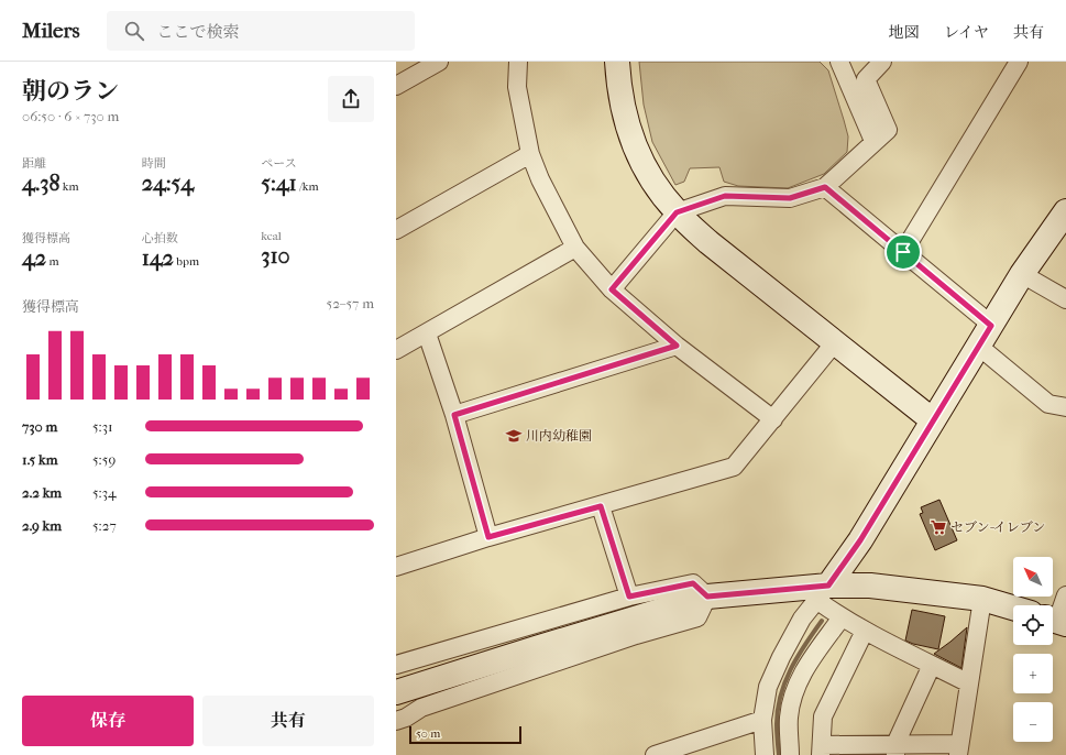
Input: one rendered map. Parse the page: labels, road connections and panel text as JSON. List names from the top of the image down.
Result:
{
  "places": {
    "school or university": ["川内幼稚園"],
    "supermarket": ["セブン-イレブン"]
  },
  "scale_bar": "50 m",
  "north": "top left",
  "page": {
    "header": "Milers",
    "search": "ここで検索",
    "nav": ["地図", "レイヤ", "共有"],
    "heading": ["朝のラン", "06:50 · 6 × 730 m"],
    "stats": [
      ["距離", "4.38 km"],
      ["時間", "24:54"],
      ["ペース", "5:41 /km"],
      ["獲得標高", "42 m"],
      ["心拍数", "142 bpm"],
      ["kcal", "310"]
    ],
    "chart": ["獲得標高", "52–57 m"],
    "list": [
      {
        "name": "730 m",
        "note": "5:31"
      },
      {
        "name": "1.5 km",
        "note": "5:59"
      },
      {
        "name": "2.2 km",
        "note": "5:34"
      },
      {
        "name": "2.9 km",
        "note": "5:27"
      }
    ],
    "map_buttons": ["+", "−"],
    "buttons": ["保存", "共有"],
    "scale": "50 m"
  }
}
